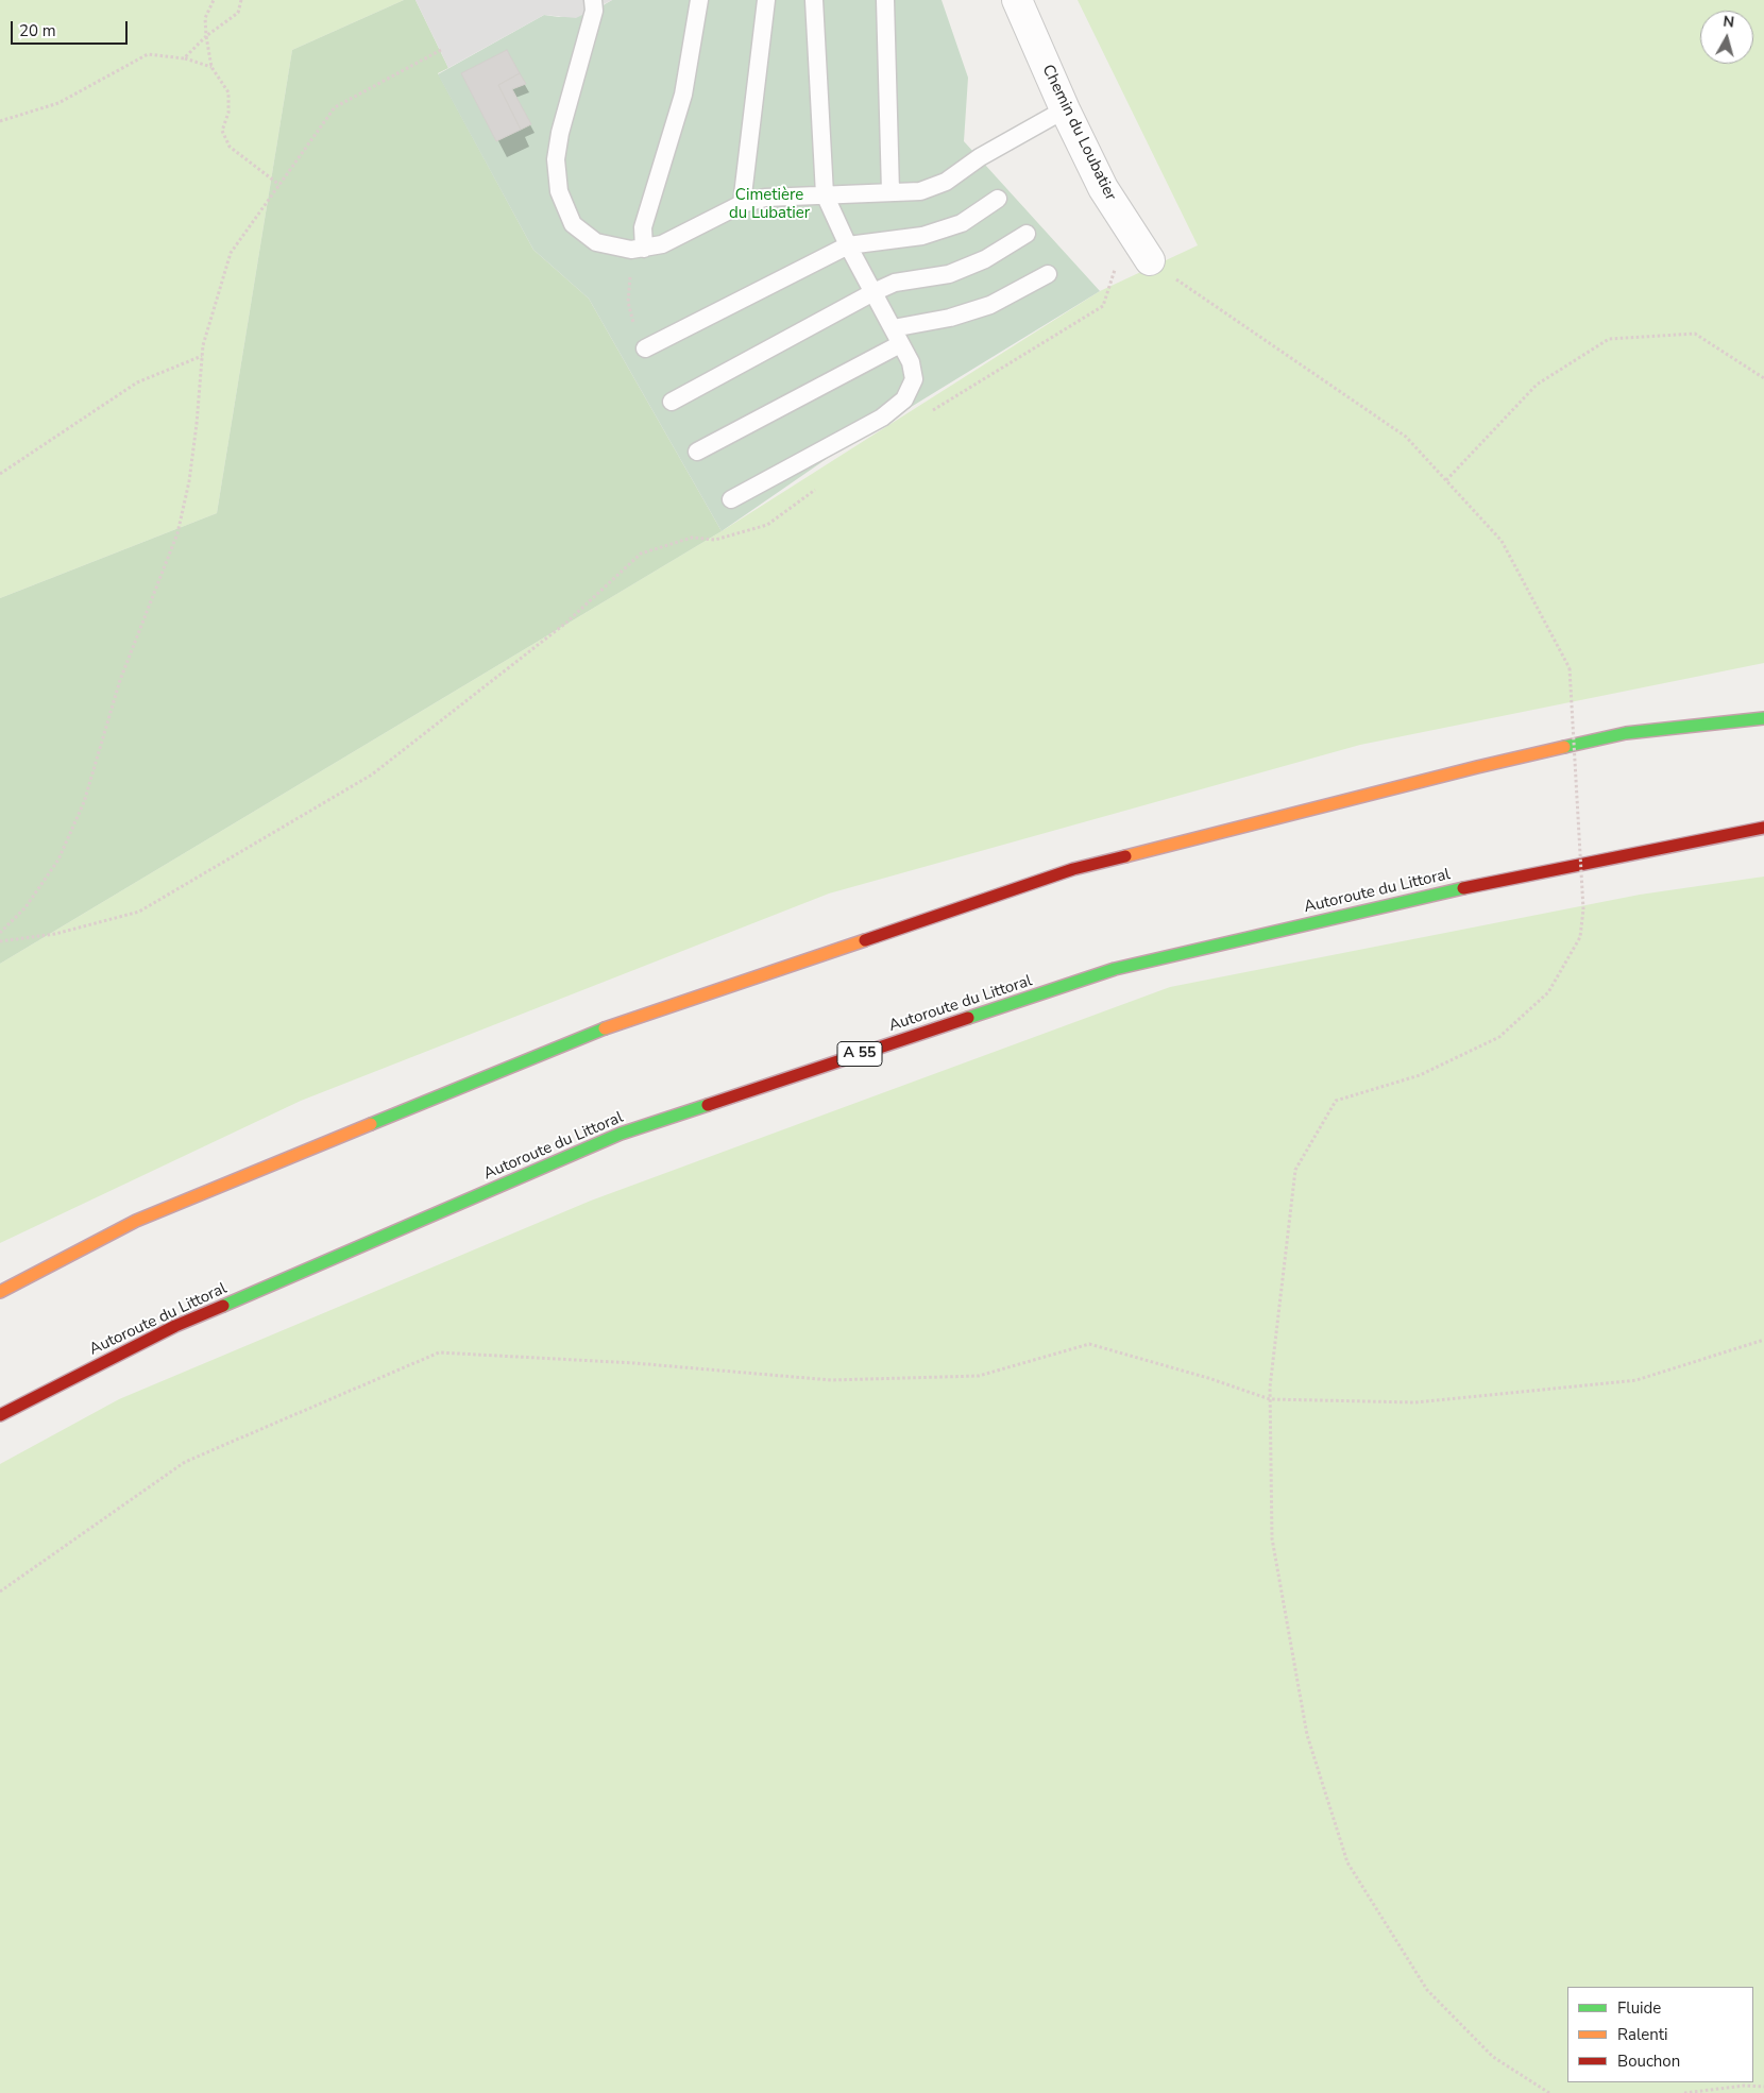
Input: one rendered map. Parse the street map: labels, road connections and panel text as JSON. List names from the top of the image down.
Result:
{
  "streets": {
    "highway": ["Autoroute du Littoral", "A 55"],
    "street": ["Chemin du Loubatier"]
  },
  "parks": ["Cimetière du Lubatier"],
  "legend": ["Fluide", "Ralenti", "Bouchon"],
  "scale_bar": "20 m",
  "north": "top"
}
